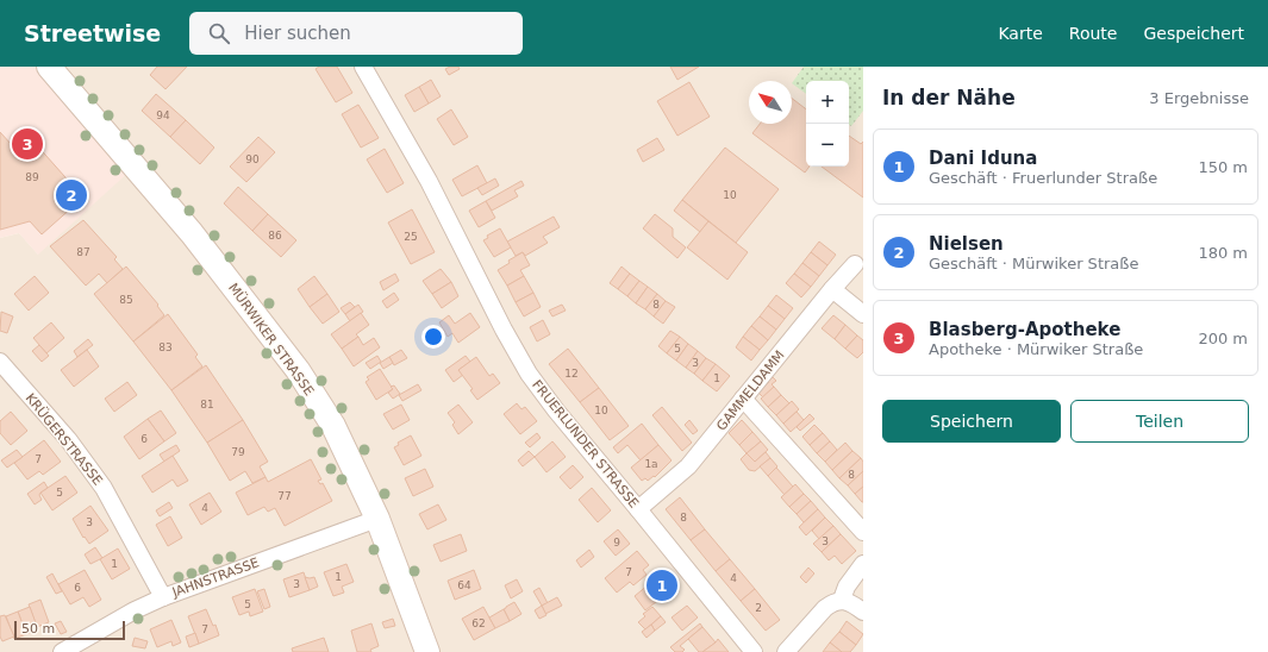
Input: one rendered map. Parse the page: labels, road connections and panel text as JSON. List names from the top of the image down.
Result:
{
  "streets": {
    "main road": ["MÜRWIKER STRASSE"],
    "street": [
      "GAMMELDAMM",
      "KRÜGERSTRASSE",
      "FRUERLUNDER STRASSE",
      "JAHNSTRASSE"
    ]
  },
  "crossings": [
    ["MÜRWIKER STRASSE", "JAHNSTRASSE"],
    ["GAMMELDAMM", "FRUERLUNDER STRASSE"],
    ["KRÜGERSTRASSE", "JAHNSTRASSE"]
  ],
  "house_numbers": [
    "94",
    "90",
    "89",
    "10",
    "86",
    "25",
    "87",
    "85",
    "8",
    "83",
    "5",
    "3",
    "12",
    "1",
    "81",
    "10",
    "6",
    "79",
    "7",
    "1a",
    "8",
    "5",
    "77",
    "4",
    "8",
    "3",
    "3",
    "9",
    "1",
    "7",
    "1",
    "4",
    "3",
    "64",
    "6",
    "5",
    "2",
    "62",
    "7"
  ],
  "scale_bar": "50 m",
  "north": "top left",
  "page": {
    "header": "Streetwise",
    "search": "Hier suchen",
    "nav": ["Karte", "Route", "Gespeichert"],
    "heading": ["In der Nähe", "3 Ergebnisse"],
    "map_buttons": ["+", "−"],
    "pins": ["3", "2", "1"],
    "list": [
      {
        "mark": "1",
        "name": "Dani Iduna",
        "note": "Geschäft · Fruerlunder Straße",
        "value": "150 m"
      },
      {
        "mark": "2",
        "name": "Nielsen",
        "note": "Geschäft · Mürwiker Straße",
        "value": "180 m"
      },
      {
        "mark": "3",
        "name": "Blasberg-Apotheke",
        "note": "Apotheke · Mürwiker Straße",
        "value": "200 m"
      }
    ],
    "buttons": ["Speichern", "Teilen"],
    "scale": "50 m"
  }
}
